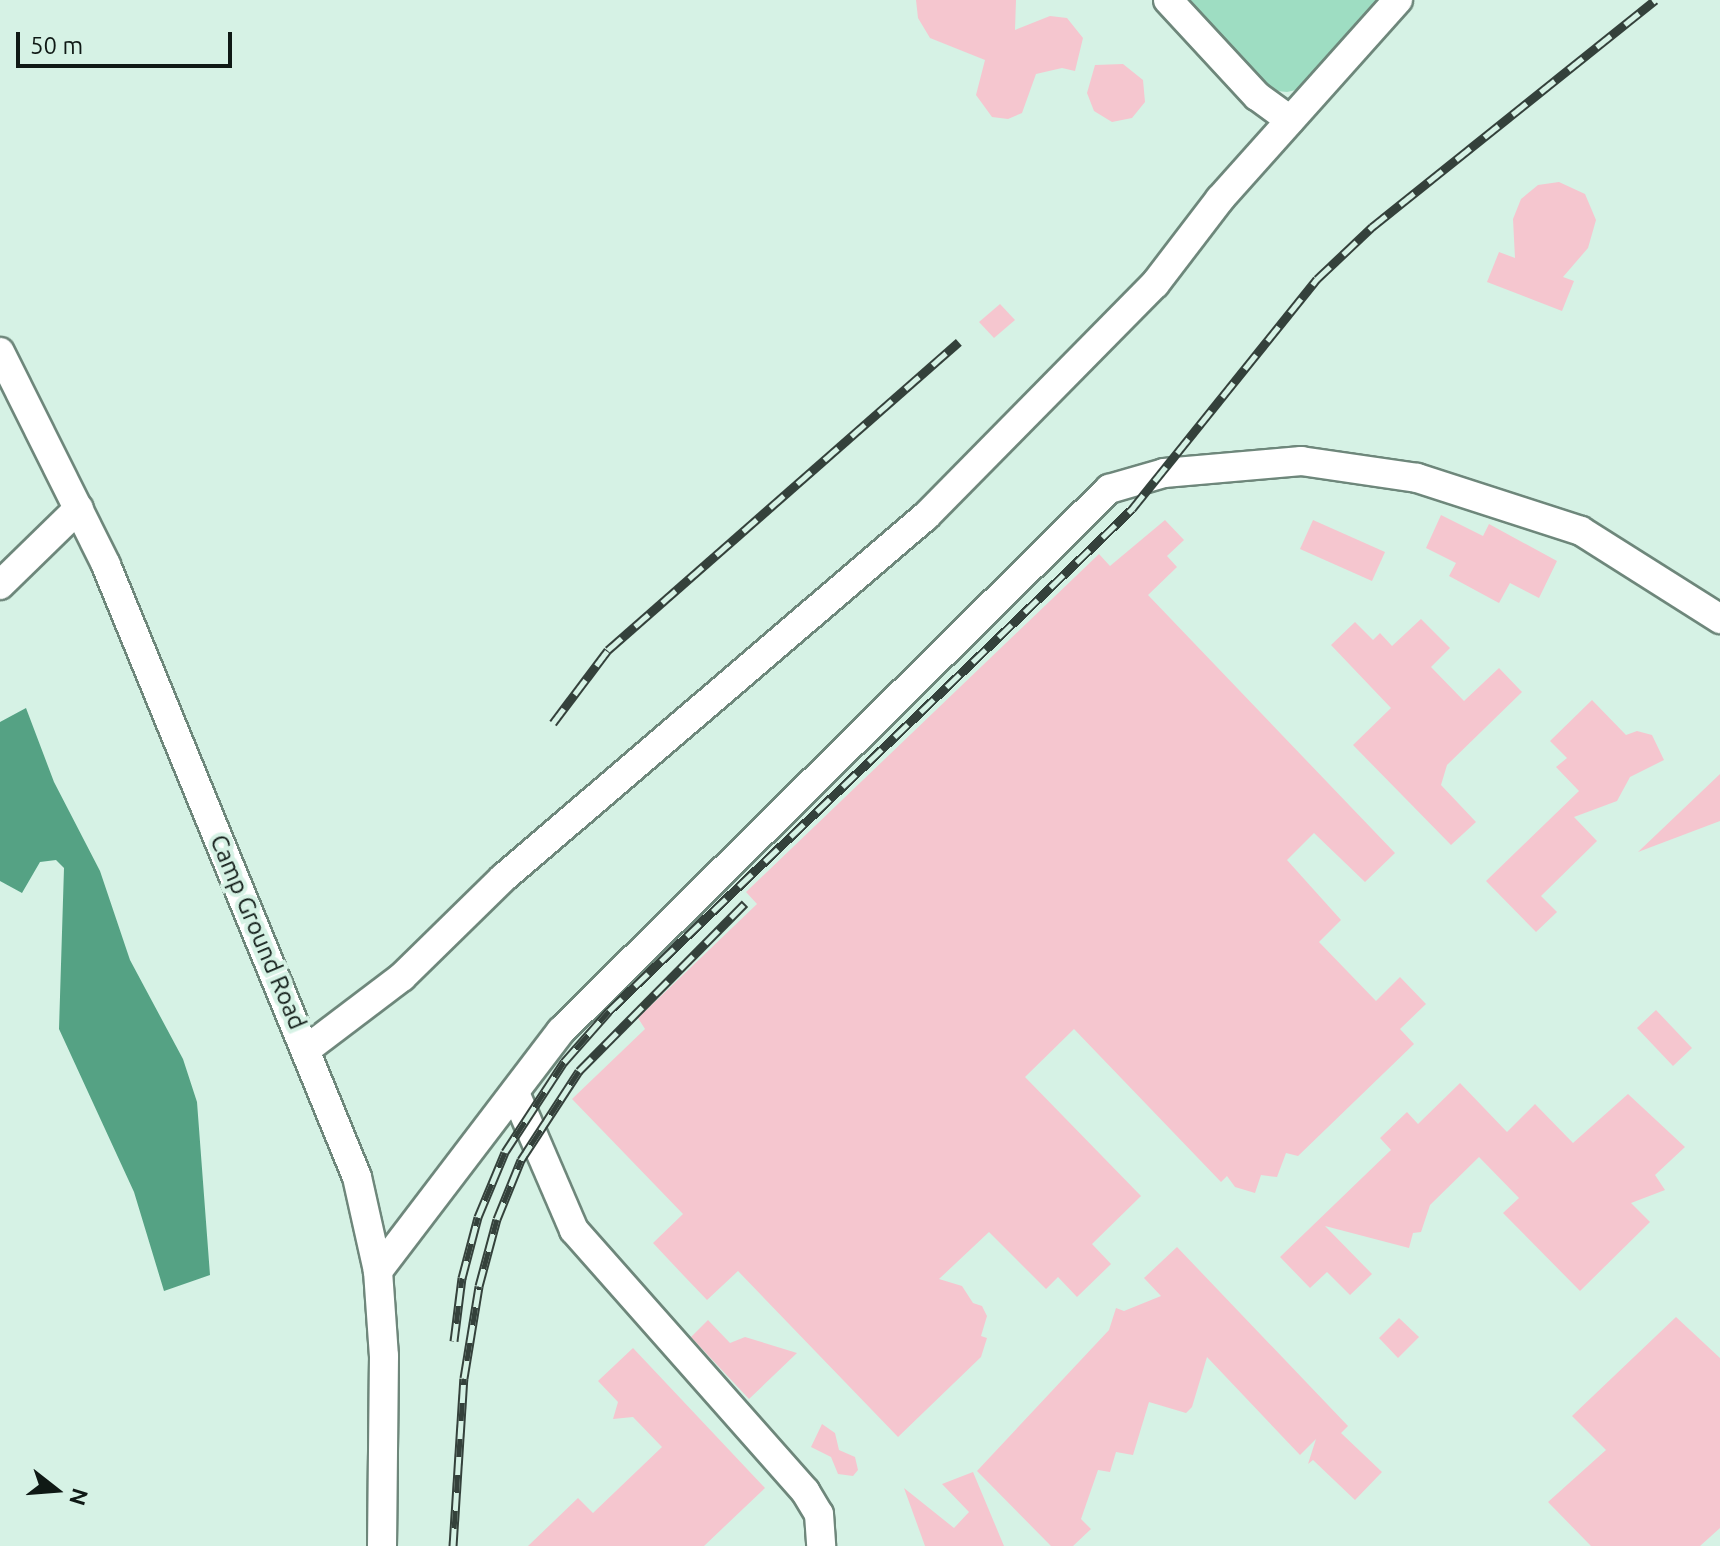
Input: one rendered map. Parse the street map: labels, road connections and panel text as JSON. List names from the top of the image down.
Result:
{
  "streets": {
    "street": ["Camp Ground Road"]
  },
  "scale_bar": "50 m",
  "north": "right"
}
